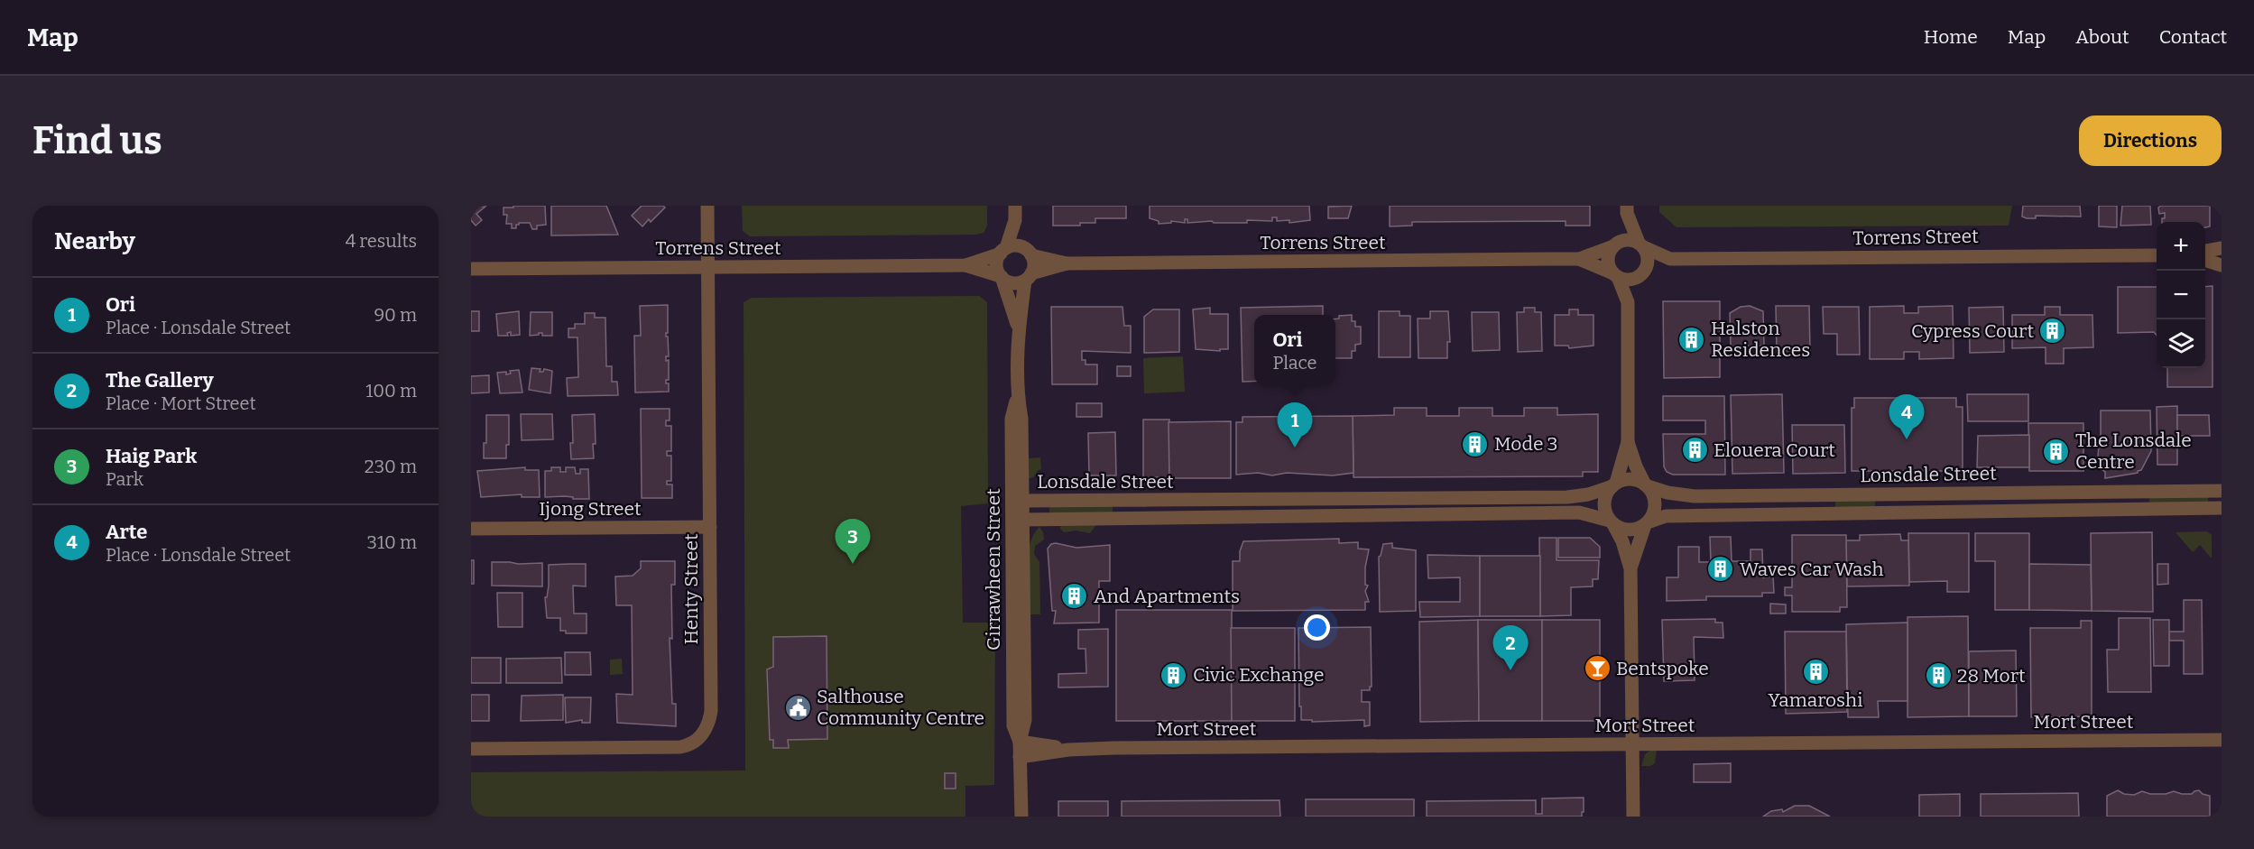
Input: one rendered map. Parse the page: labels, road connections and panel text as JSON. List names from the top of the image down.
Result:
{
  "streets": {
    "street": [
      "Torrens Street",
      "Lonsdale Street",
      "Ijong Street",
      "Girrawheen Street",
      "Henty Street",
      "Mort Street"
    ]
  },
  "crossings": [
    ["Torrens Street", "Girrawheen Street"],
    ["Torrens Street", "Henty Street"],
    ["Lonsdale Street", "Girrawheen Street"],
    ["Ijong Street", "Henty Street"],
    ["Girrawheen Street", "Mort Street"]
  ],
  "places": {
    "building": [
      "Cypress Court",
      "Halston Residences",
      "Mode 3",
      "Elouera Court",
      "The Lonsdale Centre",
      "Waves Car Wash",
      "And Apartments",
      "Yamaroshi",
      "Civic Exchange",
      "28 Mort"
    ],
    "bar": ["Bentspoke"],
    "public building": ["Salthouse Community Centre"]
  },
  "page": {
    "header": "Map",
    "nav": [
      "Home",
      "Map",
      "About",
      "Contact"
    ],
    "buttons": "Directions",
    "title": "Find us",
    "heading": ["Nearby", "4 results"],
    "map_buttons": ["+", "−"],
    "list": [
      {
        "mark": "1",
        "name": "Ori",
        "note": "Place · Lonsdale Street",
        "value": "90 m"
      },
      {
        "mark": "2",
        "name": "The Gallery",
        "note": "Place · Mort Street",
        "value": "100 m"
      },
      {
        "mark": "3",
        "name": "Haig Park",
        "note": "Park",
        "value": "230 m"
      },
      {
        "mark": "4",
        "name": "Arte",
        "note": "Place · Lonsdale Street",
        "value": "310 m"
      }
    ],
    "popup": ["Ori", "Place"],
    "pins": [
      "4",
      "1",
      "3",
      "2"
    ]
  }
}
